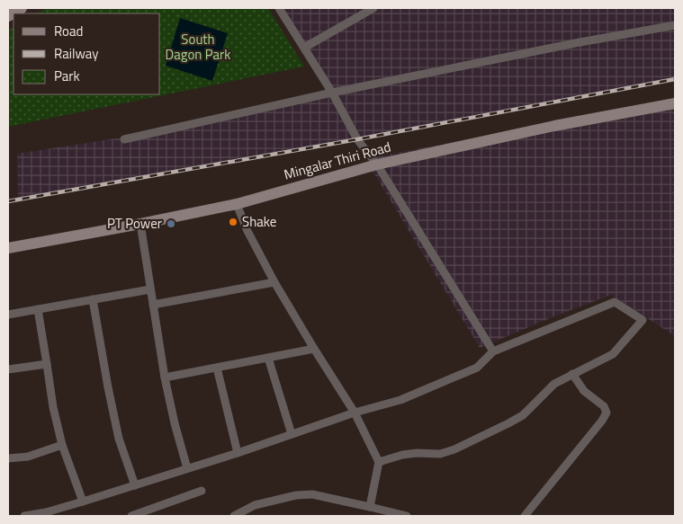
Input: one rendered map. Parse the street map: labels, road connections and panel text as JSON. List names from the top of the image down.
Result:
{
  "streets": {
    "street": ["Mingalar Thiri Road"]
  },
  "parks": ["South Dagon Park"],
  "places": ["Shake", "PT Power"],
  "legend": ["Road", "Railway", "Park"]
}
